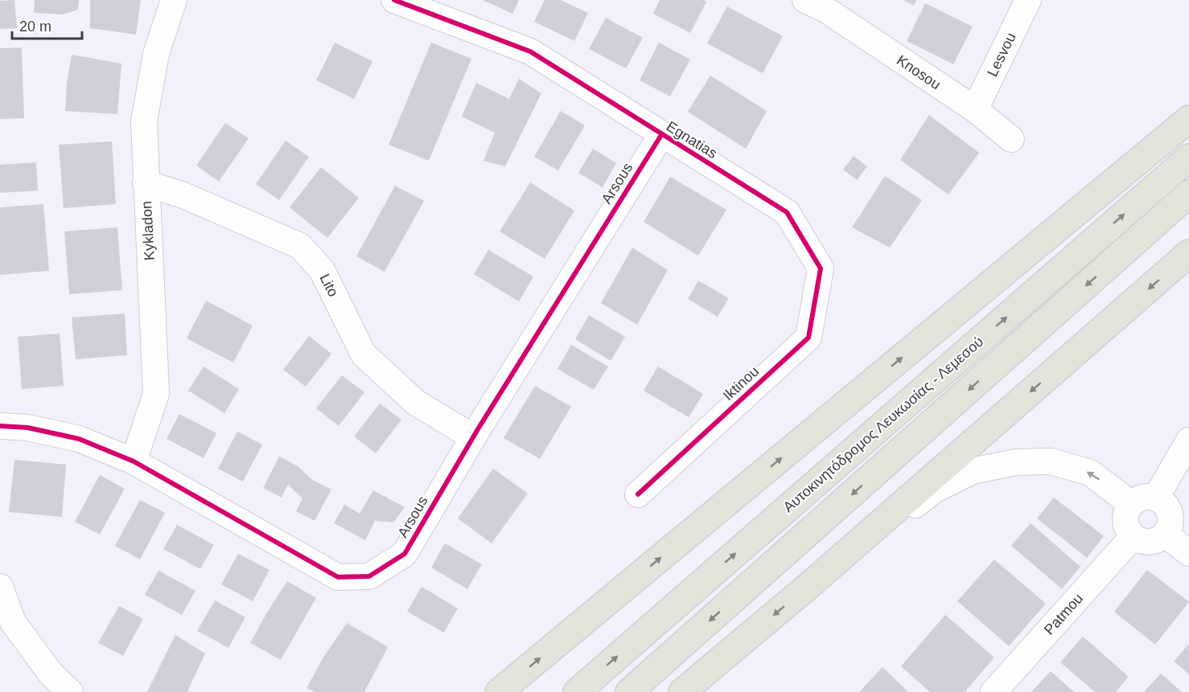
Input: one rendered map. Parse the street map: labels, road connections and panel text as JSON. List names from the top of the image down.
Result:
{
  "streets": {
    "highway": ["Αυτοκινητόδρομος Λευκωσίας - Λεμεσού"],
    "street": [
      "Lesvou",
      "Knosou",
      "Egnatias",
      "Arsous",
      "Kykladon",
      "Lito",
      "Iktinou",
      "Patmou"
    ]
  },
  "crossings": [
    ["Lesvou", "Knosou"],
    ["Egnatias", "Arsous"],
    ["Egnatias", "Iktinou"],
    ["Arsous", "Kykladon"],
    ["Arsous", "Lito"],
    ["Kykladon", "Lito"]
  ],
  "scale_bar": "20 m"
}
